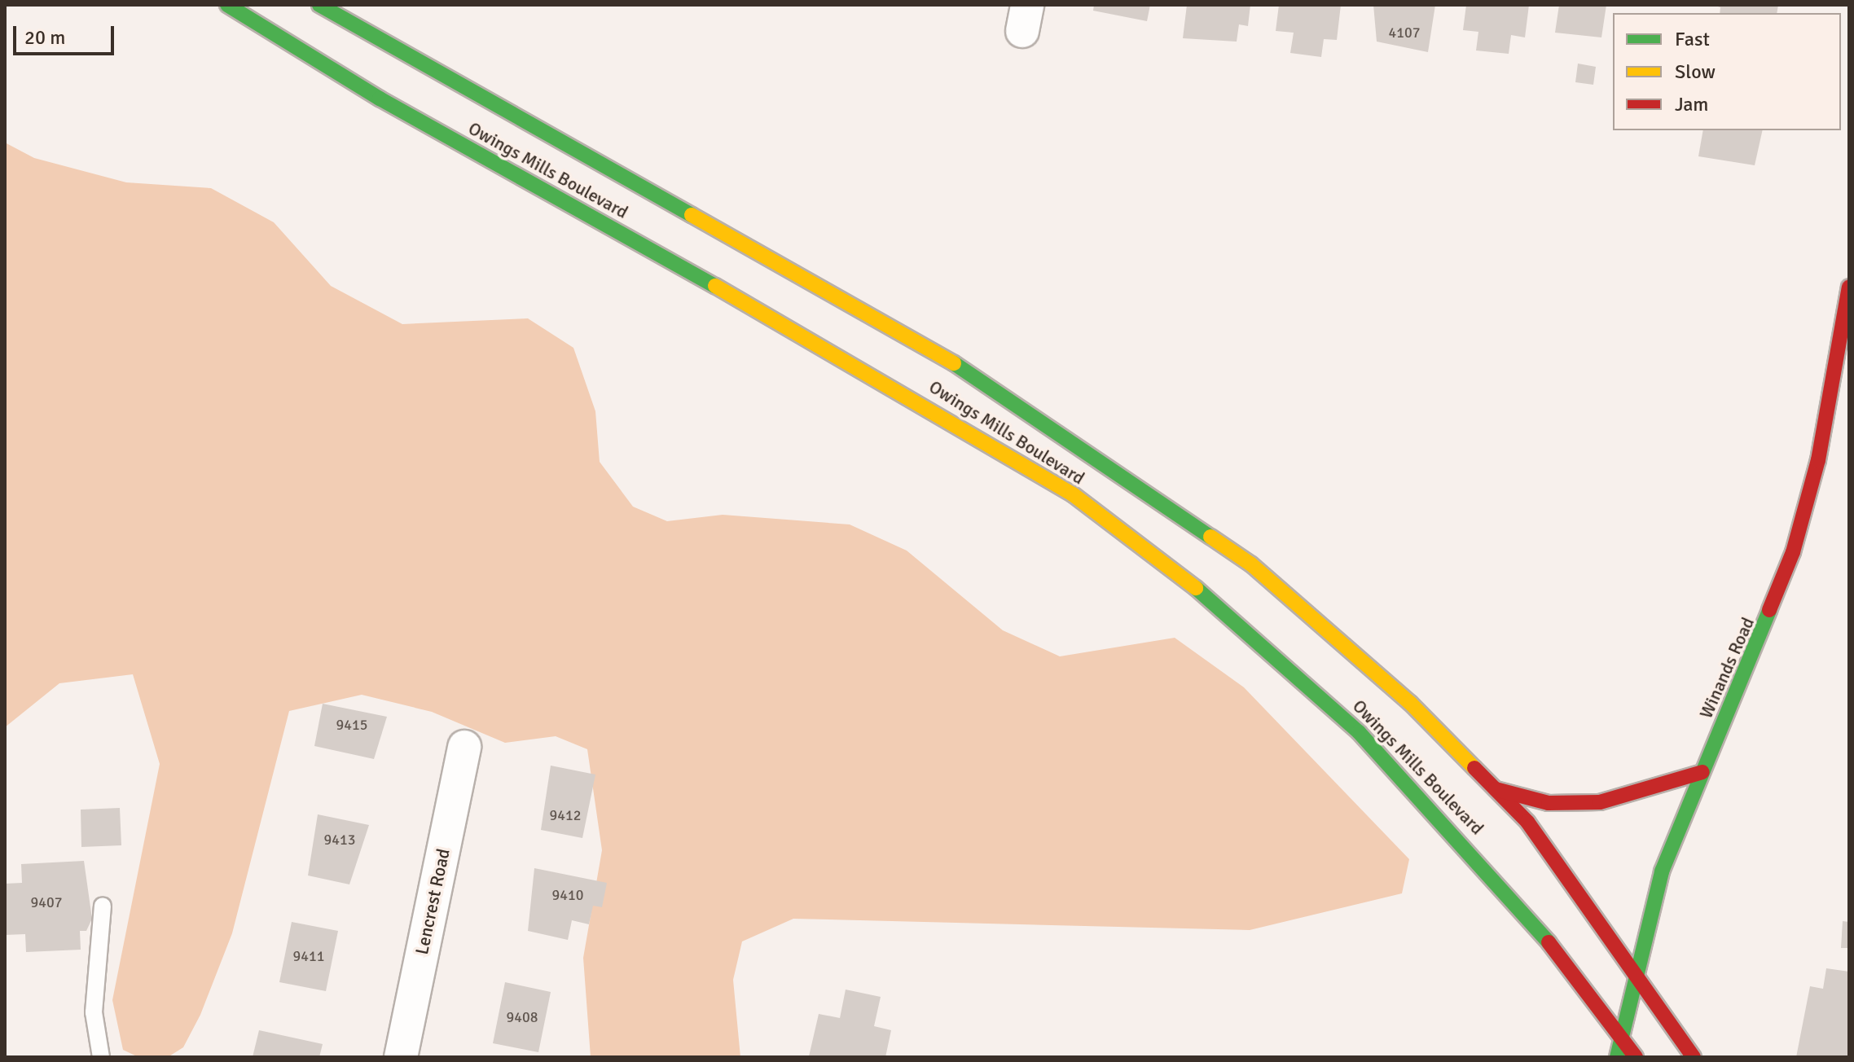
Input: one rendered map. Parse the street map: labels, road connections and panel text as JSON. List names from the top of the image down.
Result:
{
  "streets": {
    "main road": ["Owings Mills Boulevard", "Winands Road"],
    "street": ["Lencrest Road"]
  },
  "crossings": [
    ["Owings Mills Boulevard", "Winands Road"]
  ],
  "house_numbers": [
    "4107",
    "9415",
    "9412",
    "9413",
    "9410",
    "9407",
    "9411",
    "9408"
  ],
  "legend": ["Fast", "Slow", "Jam"],
  "scale_bar": "20 m"
}
